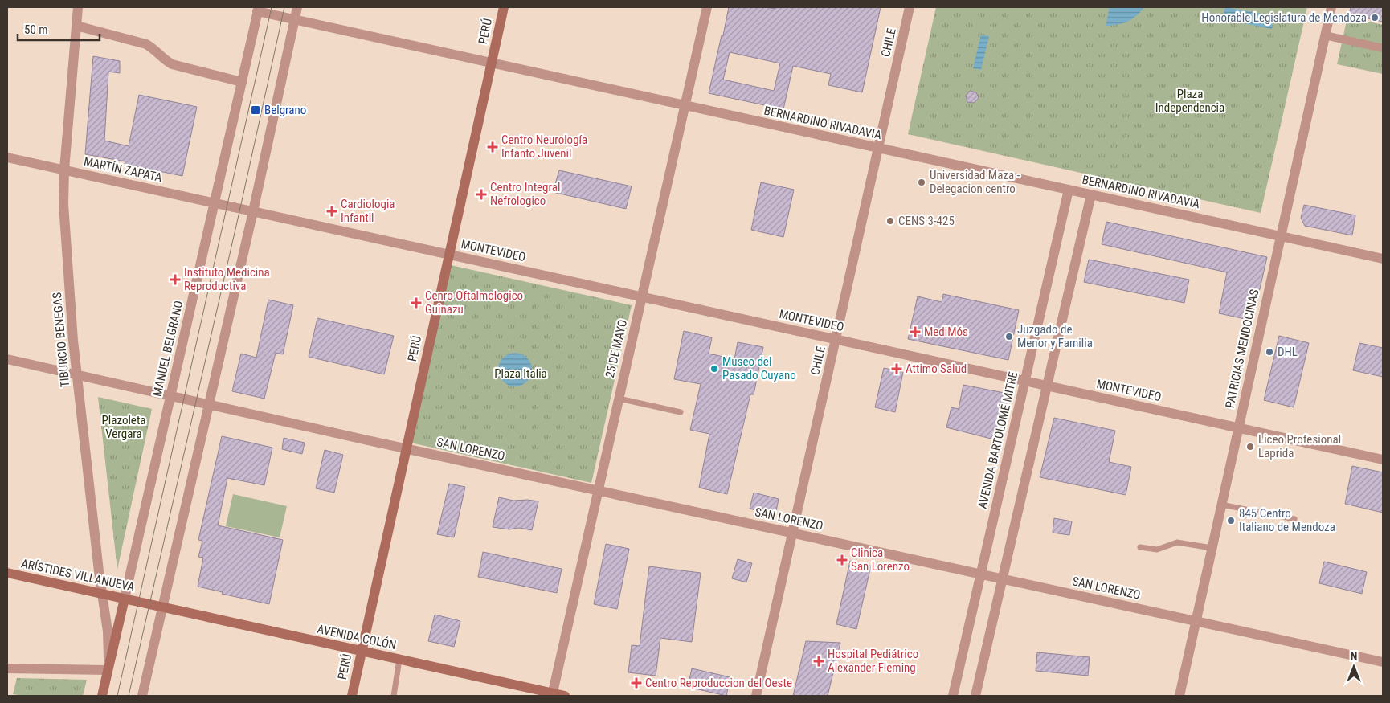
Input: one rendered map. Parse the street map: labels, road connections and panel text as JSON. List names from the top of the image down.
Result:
{
  "streets": {
    "main road": [
      "PERÚ",
      "MANUEL BELGRANO",
      "ARÍSTIDES VILLANUEVA",
      "AVENIDA COLÓN"
    ],
    "street": [
      "CHILE",
      "BERNARDINO RIVADAVIA",
      "MARTÍN ZAPATA",
      "MONTEVIDEO",
      "TIBURCIO BENEGAS",
      "25 DE MAYO",
      "PATRICIAS MENDOCINAS",
      "AVENIDA BARTOLOMÉ MITRE",
      "SAN LORENZO"
    ]
  },
  "crossings": [
    ["PERÚ", "BERNARDINO RIVADAVIA"],
    ["PERÚ", "MONTEVIDEO"],
    ["PERÚ", "SAN LORENZO"],
    ["PERÚ", "AVENIDA COLÓN"],
    ["CHILE", "BERNARDINO RIVADAVIA"],
    ["CHILE", "MONTEVIDEO"],
    ["CHILE", "SAN LORENZO"],
    ["BERNARDINO RIVADAVIA", "MANUEL BELGRANO"],
    ["BERNARDINO RIVADAVIA", "25 DE MAYO"],
    ["BERNARDINO RIVADAVIA", "PATRICIAS MENDOCINAS"],
    ["BERNARDINO RIVADAVIA", "AVENIDA BARTOLOMÉ MITRE"],
    ["MARTÍN ZAPATA", "MONTEVIDEO"],
    ["MARTÍN ZAPATA", "TIBURCIO BENEGAS"],
    ["MARTÍN ZAPATA", "MANUEL BELGRANO"],
    ["MONTEVIDEO", "25 DE MAYO"],
    ["MONTEVIDEO", "PATRICIAS MENDOCINAS"],
    ["MONTEVIDEO", "AVENIDA BARTOLOMÉ MITRE"],
    ["TIBURCIO BENEGAS", "MANUEL BELGRANO"],
    ["TIBURCIO BENEGAS", "SAN LORENZO"],
    ["TIBURCIO BENEGAS", "ARÍSTIDES VILLANUEVA"],
    ["MANUEL BELGRANO", "SAN LORENZO"],
    ["MANUEL BELGRANO", "ARÍSTIDES VILLANUEVA"],
    ["25 DE MAYO", "SAN LORENZO"],
    ["25 DE MAYO", "AVENIDA COLÓN"],
    ["PATRICIAS MENDOCINAS", "SAN LORENZO"],
    ["AVENIDA BARTOLOMÉ MITRE", "SAN LORENZO"],
    ["ARÍSTIDES VILLANUEVA", "AVENIDA COLÓN"]
  ],
  "parks": ["Plaza Independencia", "Plaza Italia", "Plazoleta Vergara"],
  "places": {
    "other": [
      "Honorable Legislatura de Mendoza",
      "Universidad Maza - Delegacion centro",
      "CENS 3-425",
      "Juzgado de Menor y Familia",
      "DHL",
      "Museo del Pasado Cuyano",
      "Liceo Profesional Laprida",
      "845 Centro Italiano de Mendoza"
    ],
    "transit": ["Belgrano"],
    "health": [
      "Centro Neurología Infanto Juvenil",
      "Centro Integral Nefrologico",
      "Cardiologia Infantil",
      "Instituto Medicina Reproductiva",
      "Cenro Oftalmologico Guinazu",
      "MediMós",
      "Attimo Salud",
      "Clinica San Lorenzo",
      "Hospital Pediátrico Alexander Fleming",
      "Centro Reproduccion del Oeste"
    ]
  },
  "scale_bar": "50 m",
  "north": "top"
}
